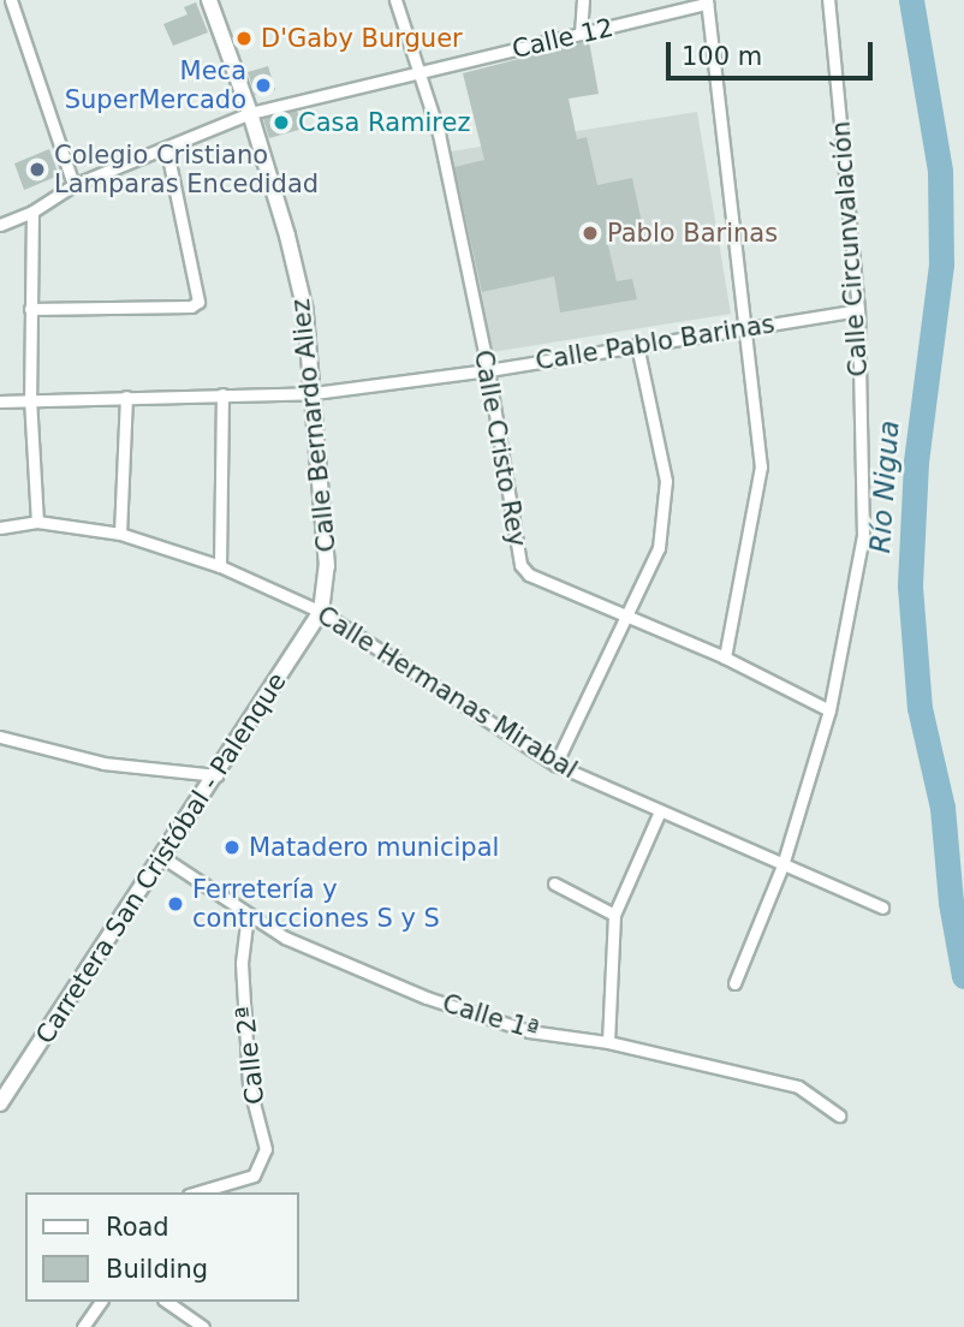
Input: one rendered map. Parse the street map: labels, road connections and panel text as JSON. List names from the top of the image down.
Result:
{
  "streets": {
    "main road": ["Calle Bernardo Aliez", "Carretera San Cristóbal - Palenque"],
    "street": [
      "Calle 12",
      "Calle Circunvalación",
      "Calle Pablo Barinas",
      "Calle Cristo Rey",
      "Calle Hermanas Mirabal",
      "Calle 1ª",
      "Calle 2ª"
    ]
  },
  "crossings": [
    ["Calle 12", "Calle Bernardo Aliez"],
    ["Calle 12", "Calle Cristo Rey"],
    ["Calle Circunvalación", "Calle Pablo Barinas"],
    ["Calle Circunvalación", "Calle Cristo Rey"],
    ["Calle Circunvalación", "Calle Hermanas Mirabal"],
    ["Calle Pablo Barinas", "Calle Bernardo Aliez"],
    ["Calle Pablo Barinas", "Calle Cristo Rey"],
    ["Calle Bernardo Aliez", "Calle Hermanas Mirabal"],
    ["Calle Bernardo Aliez", "Carretera San Cristóbal - Palenque"],
    ["Calle Hermanas Mirabal", "Carretera San Cristóbal - Palenque"],
    ["Carretera San Cristóbal - Palenque", "Calle 1ª"],
    ["Calle 1ª", "Calle 2ª"]
  ],
  "water": ["Río Nigua"],
  "places": [
    "D'Gaby Burguer",
    "Meca SuperMercado",
    "Casa Ramirez",
    "Colegio Cristiano Lamparas Encedidad",
    "Pablo Barinas",
    "Matadero municipal",
    "Ferretería y contrucciones S y S"
  ],
  "legend": ["Road", "Building"],
  "scale_bar": "100 m"
}
